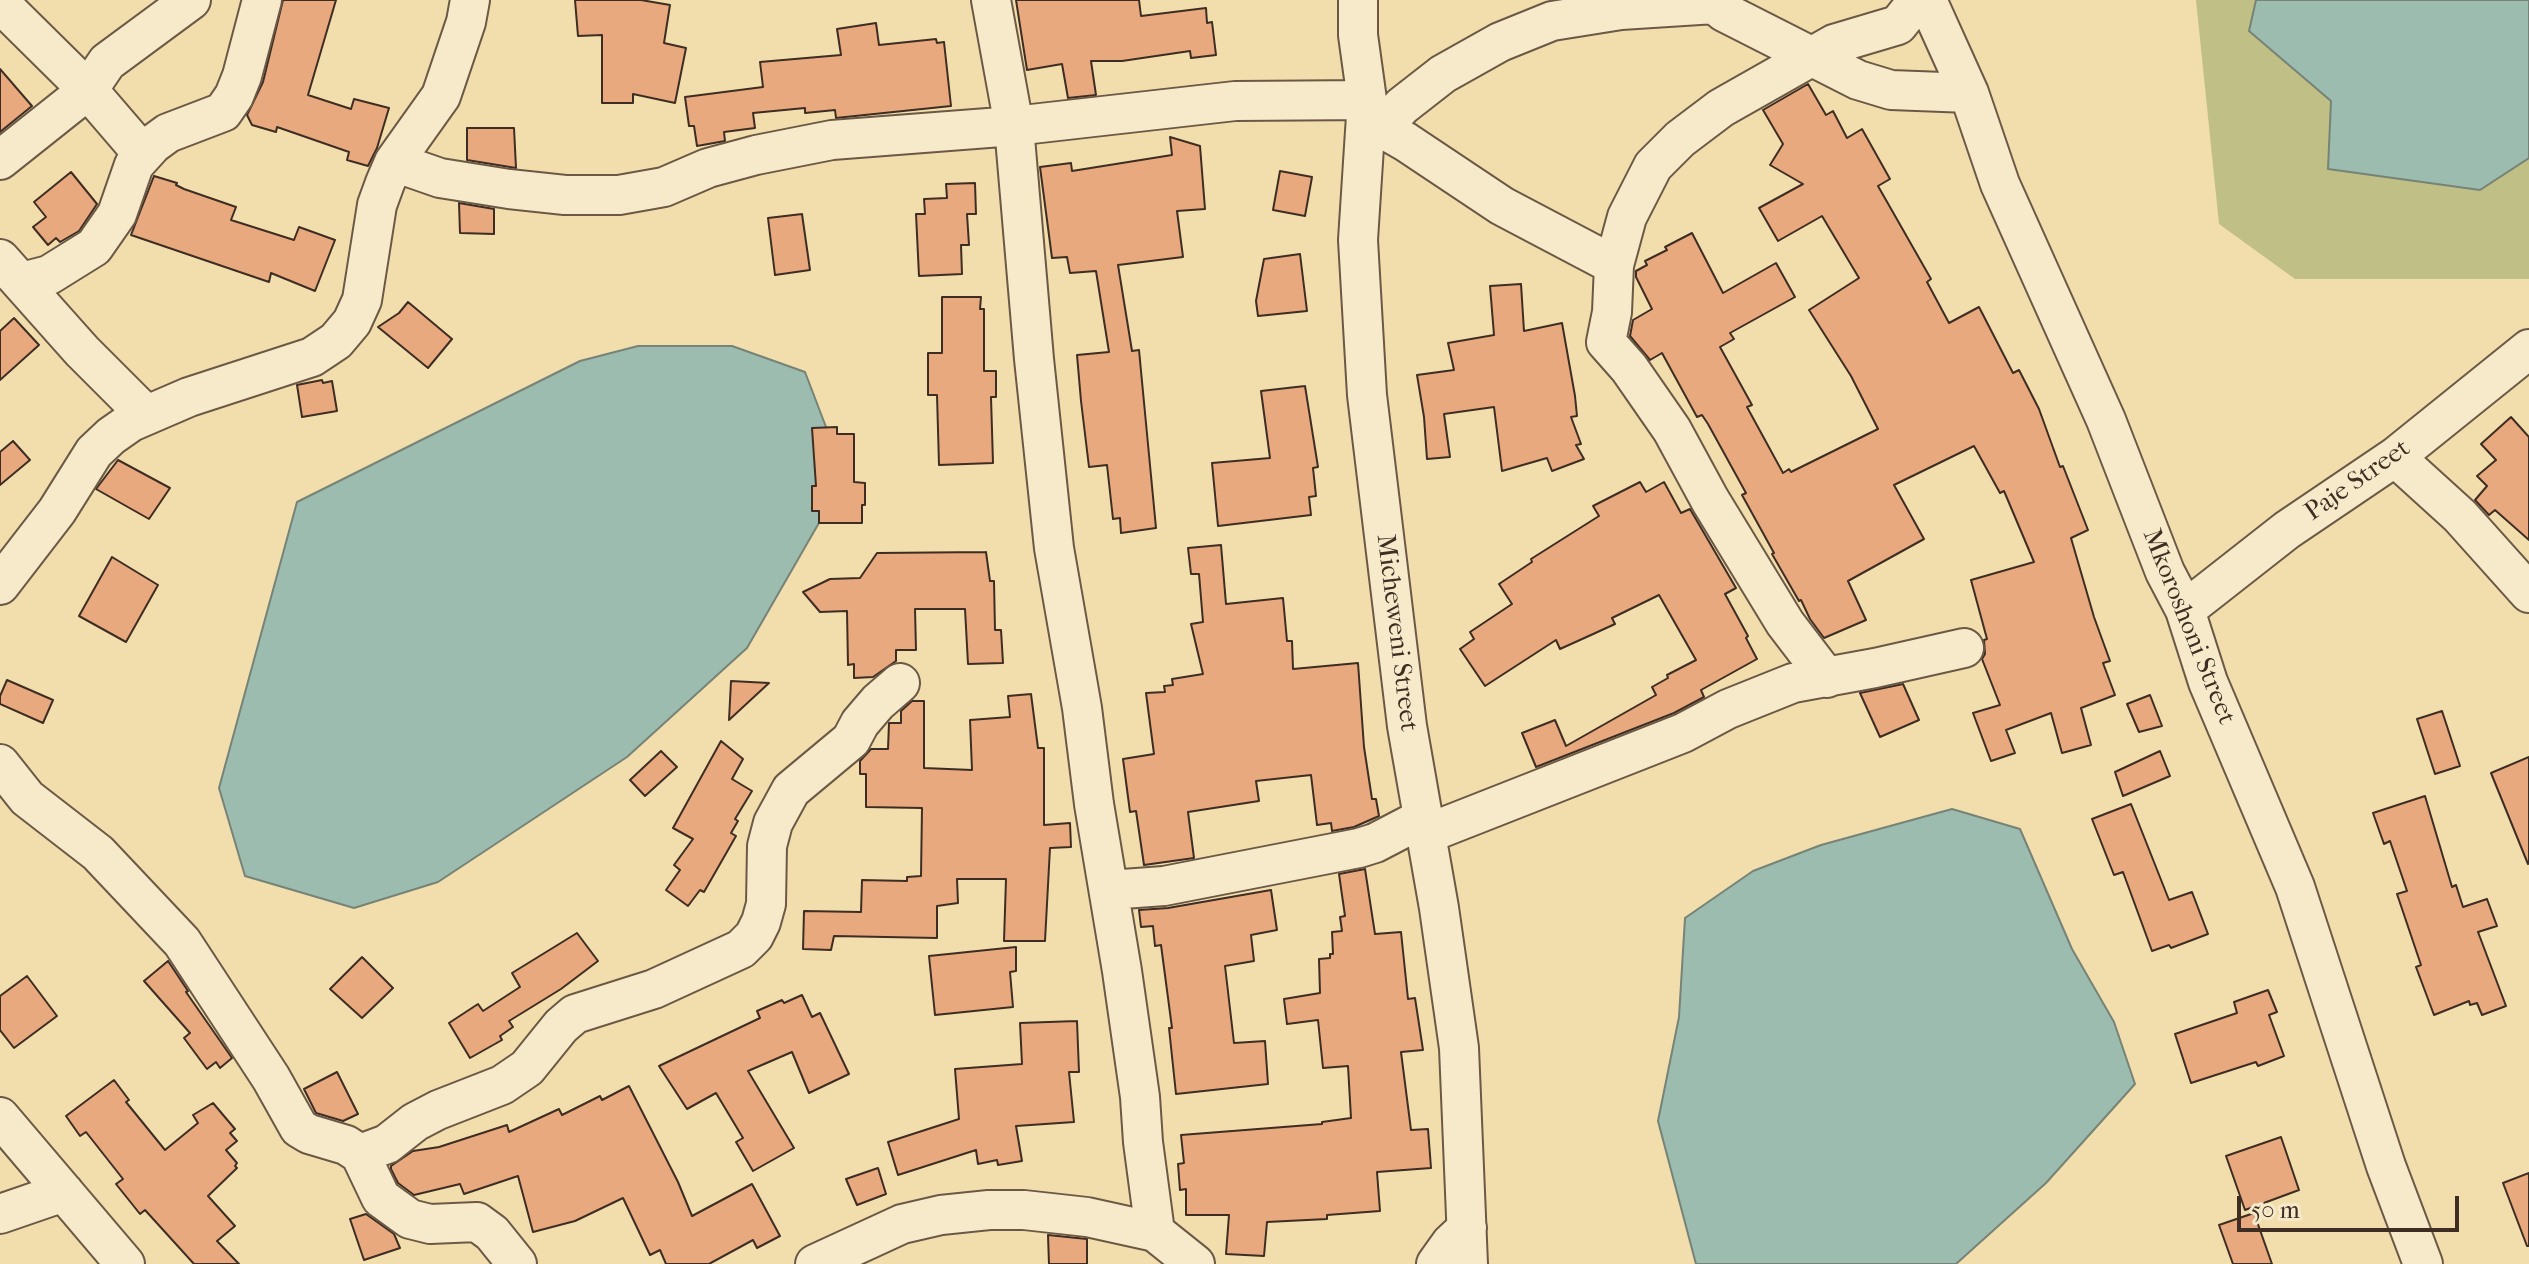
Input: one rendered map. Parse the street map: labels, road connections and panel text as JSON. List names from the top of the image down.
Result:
{
  "streets": {
    "street": ["Paje Street", "Mkoroshoni Street", "Micheweni Street"]
  },
  "crossings": [
    ["Paje Street", "Mkoroshoni Street"]
  ],
  "scale_bar": "50 m"
}
